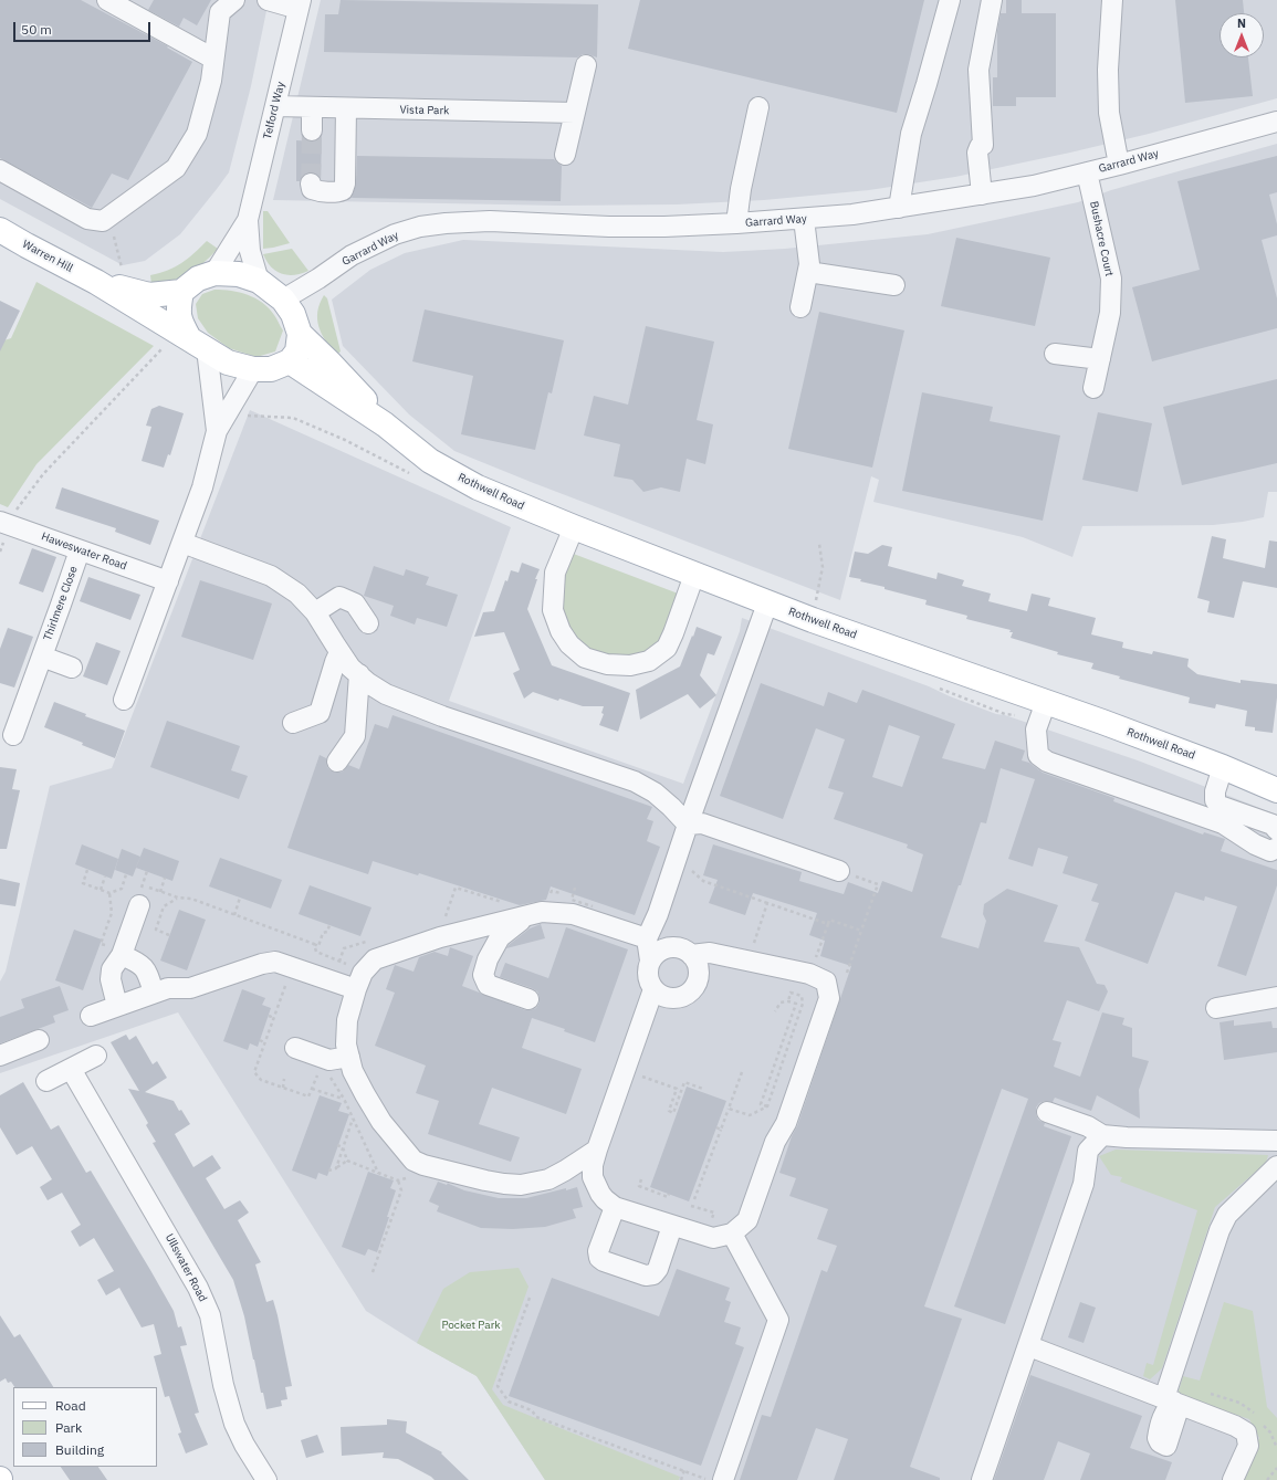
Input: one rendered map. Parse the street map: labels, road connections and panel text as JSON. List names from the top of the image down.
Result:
{
  "streets": {
    "main road": ["Warren Hill", "Rothwell Road"],
    "street": [
      "Telford Way",
      "Vista Park",
      "Garrard Way",
      "Bushacre Court",
      "Haweswater Road",
      "Thirlmere Close",
      "Ullswater Road"
    ]
  },
  "crossings": [
    ["Telford Way", "Vista Park"],
    ["Telford Way", "Garrard Way"],
    ["Telford Way", "Warren Hill"],
    ["Telford Way", "Rothwell Road"],
    ["Garrard Way", "Bushacre Court"],
    ["Garrard Way", "Warren Hill"],
    ["Garrard Way", "Rothwell Road"],
    ["Warren Hill", "Rothwell Road"],
    ["Haweswater Road", "Thirlmere Close"]
  ],
  "parks": ["Pocket Park"],
  "legend": ["Road", "Park", "Building"],
  "scale_bar": "50 m",
  "north": "top"
}
